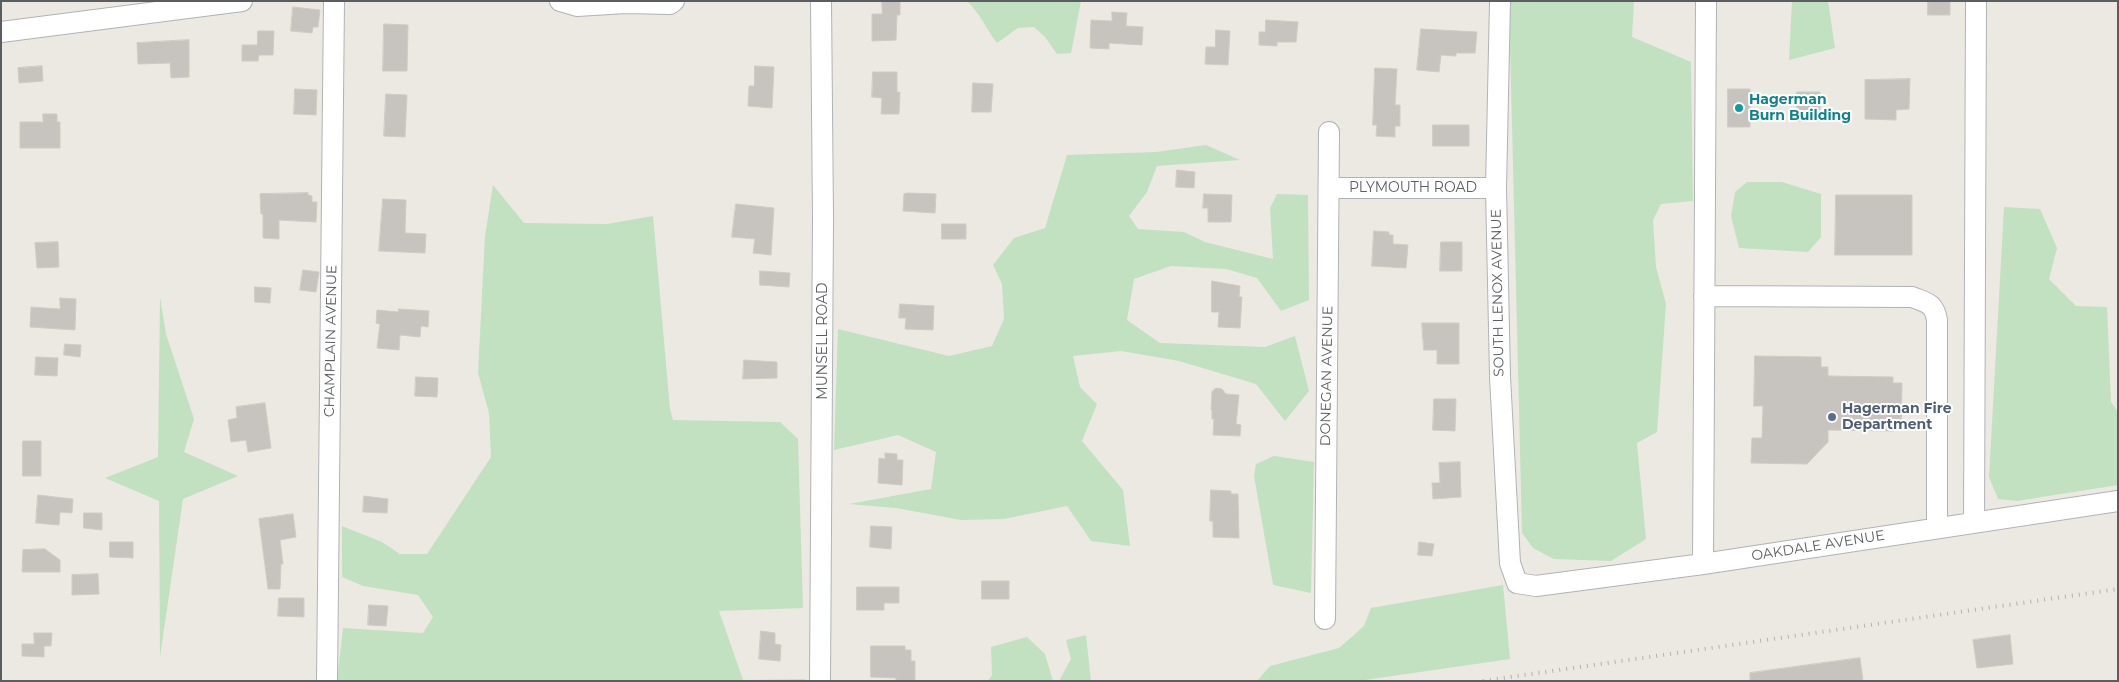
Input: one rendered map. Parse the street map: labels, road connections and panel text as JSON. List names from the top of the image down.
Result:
{
  "streets": {
    "street": [
      "PLYMOUTH ROAD",
      "SOUTH LENOX AVENUE",
      "CHAMPLAIN AVENUE",
      "MUNSELL ROAD",
      "DONEGAN AVENUE",
      "OAKDALE AVENUE"
    ]
  },
  "crossings": [
    ["PLYMOUTH ROAD", "SOUTH LENOX AVENUE"],
    ["PLYMOUTH ROAD", "DONEGAN AVENUE"],
    ["SOUTH LENOX AVENUE", "OAKDALE AVENUE"]
  ],
  "places": ["Hagerman Burn Building", "Hagerman Fire Department"]
}
